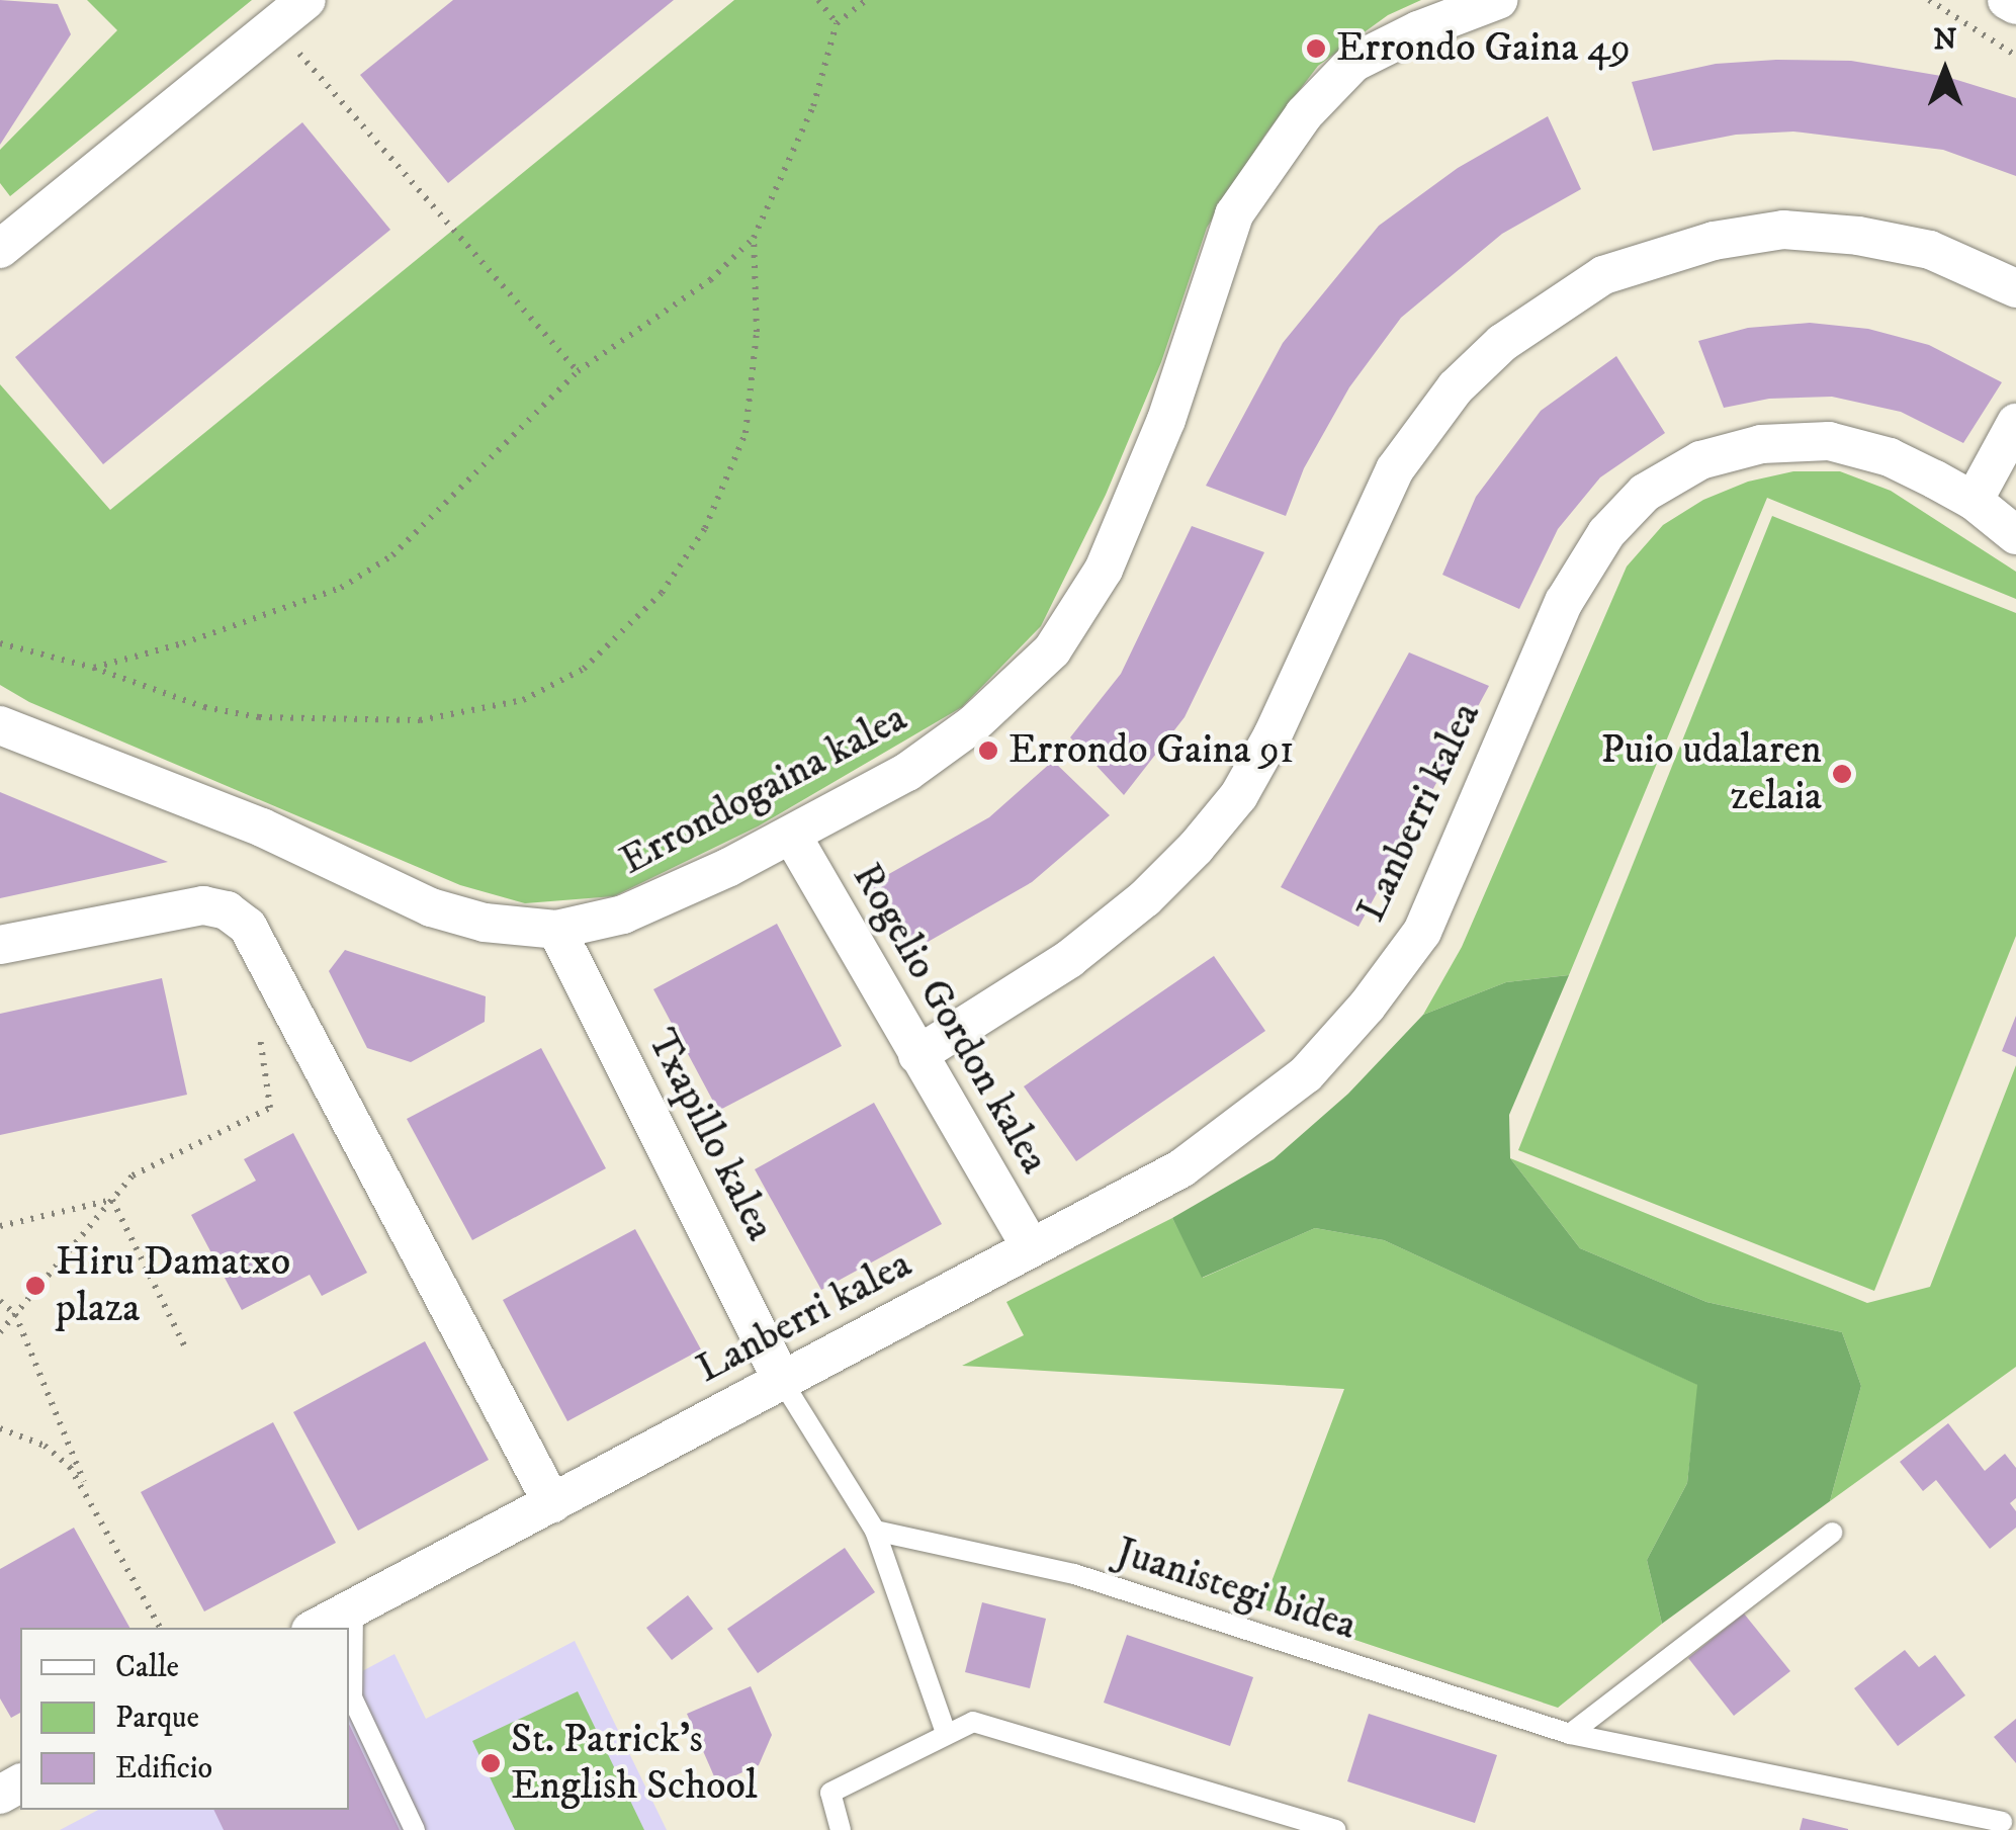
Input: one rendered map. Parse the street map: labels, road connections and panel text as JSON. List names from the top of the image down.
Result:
{
  "streets": {
    "street": [
      "Errondogaina kalea",
      "Lanberri kalea",
      "Rogelio Gordon kalea",
      "Txapillo kalea"
    ],
    "lane": ["Juanistegi bidea"]
  },
  "crossings": [
    ["Errondogaina kalea", "Rogelio Gordon kalea"],
    ["Errondogaina kalea", "Txapillo kalea"],
    ["Lanberri kalea", "Rogelio Gordon kalea"],
    ["Lanberri kalea", "Txapillo kalea"]
  ],
  "places": [
    "Errondo Gaina 49",
    "Errondo Gaina 91",
    "Puio udalaren zelaia",
    "Hiru Damatxo plaza",
    "St. Patrick's English School"
  ],
  "legend": ["Calle", "Parque", "Edificio"],
  "north": "top"
}
